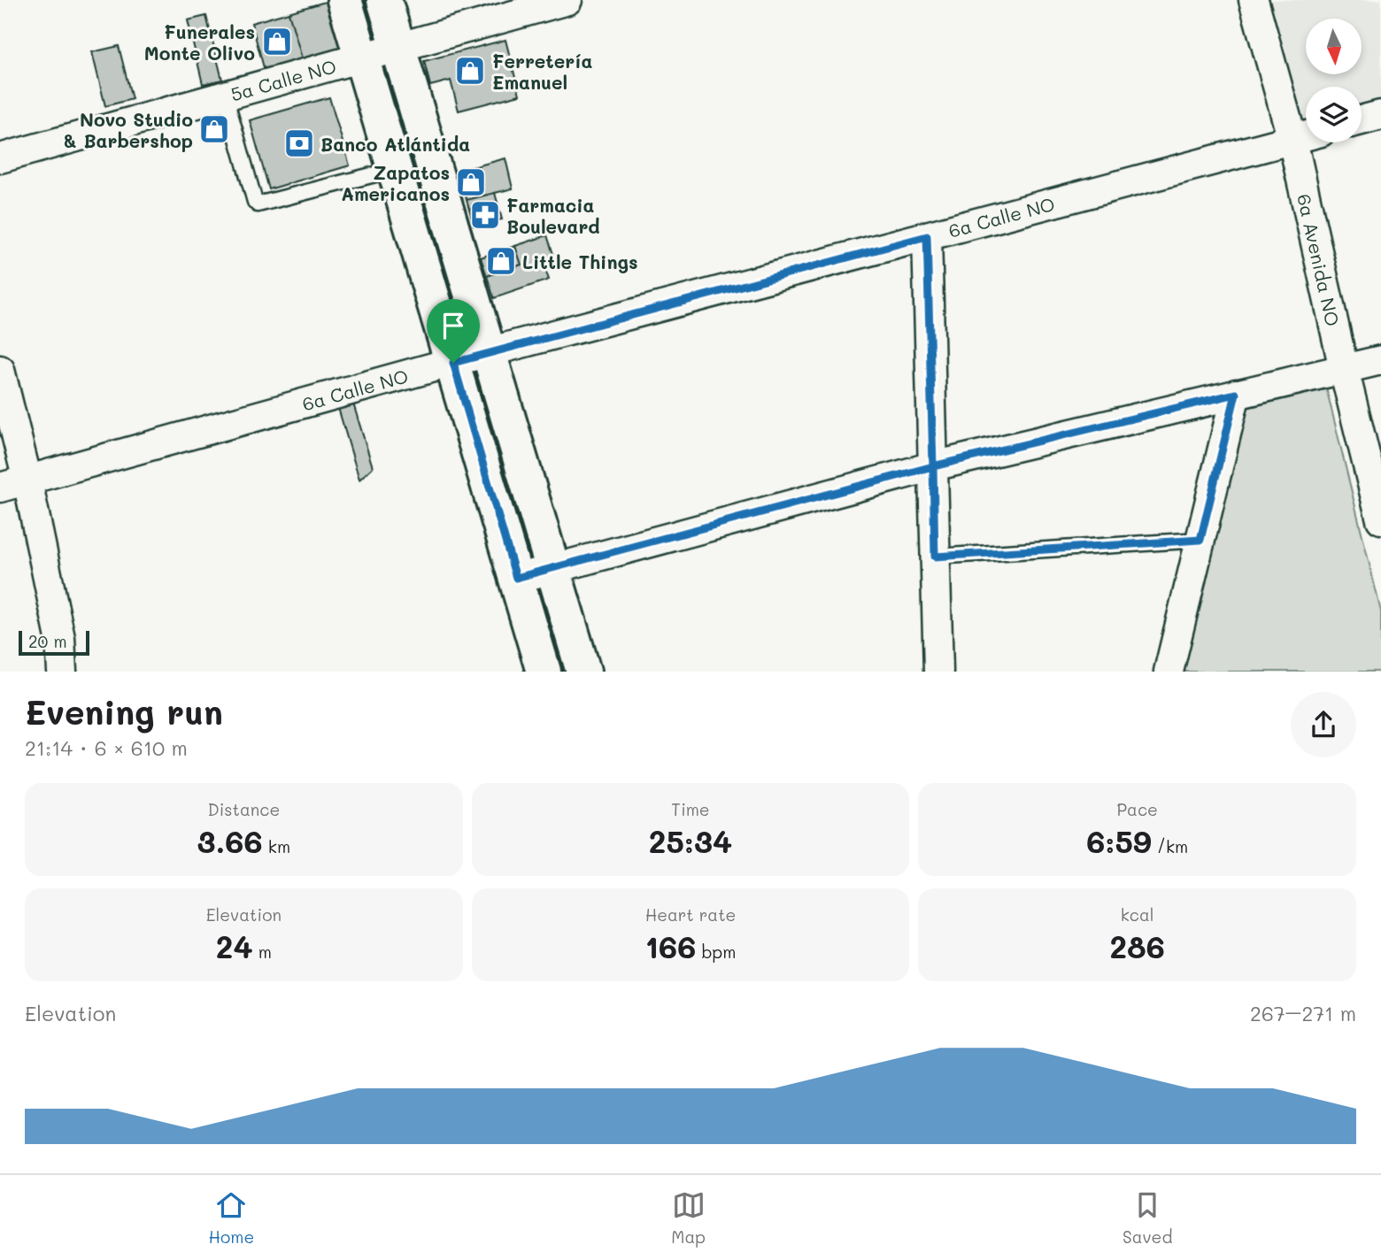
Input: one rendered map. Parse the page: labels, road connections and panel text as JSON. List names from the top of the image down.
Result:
{
  "streets": {
    "street": ["5a Calle NO", "6a Calle NO", "6a Avenida NO"]
  },
  "crossings": [
    ["6a Calle NO", "6a Avenida NO"]
  ],
  "places": {
    "shop": [
      "Funerales Monte Olivo",
      "Ferretería Emanuel",
      "Novo Studio & Barbershop",
      "Zapatos Americanos",
      "Little Things"
    ],
    "bank": ["Banco Atlántida"],
    "pharmacy": ["Farmacia Boulevard"]
  },
  "scale_bar": "20 m",
  "north": "bottom",
  "page": {
    "scale": "20 m",
    "heading": ["Evening run", "21:14 · 6 × 610 m"],
    "stats": [
      ["Distance", "3.66 km"],
      ["Time", "25:34"],
      ["Pace", "6:59 /km"],
      ["Elevation", "24 m"],
      ["Heart rate", "166 bpm"],
      ["kcal", "286"]
    ],
    "chart": ["Elevation", "267–271 m"],
    "tabs": ["Home", "Map", "Saved"]
  }
}
